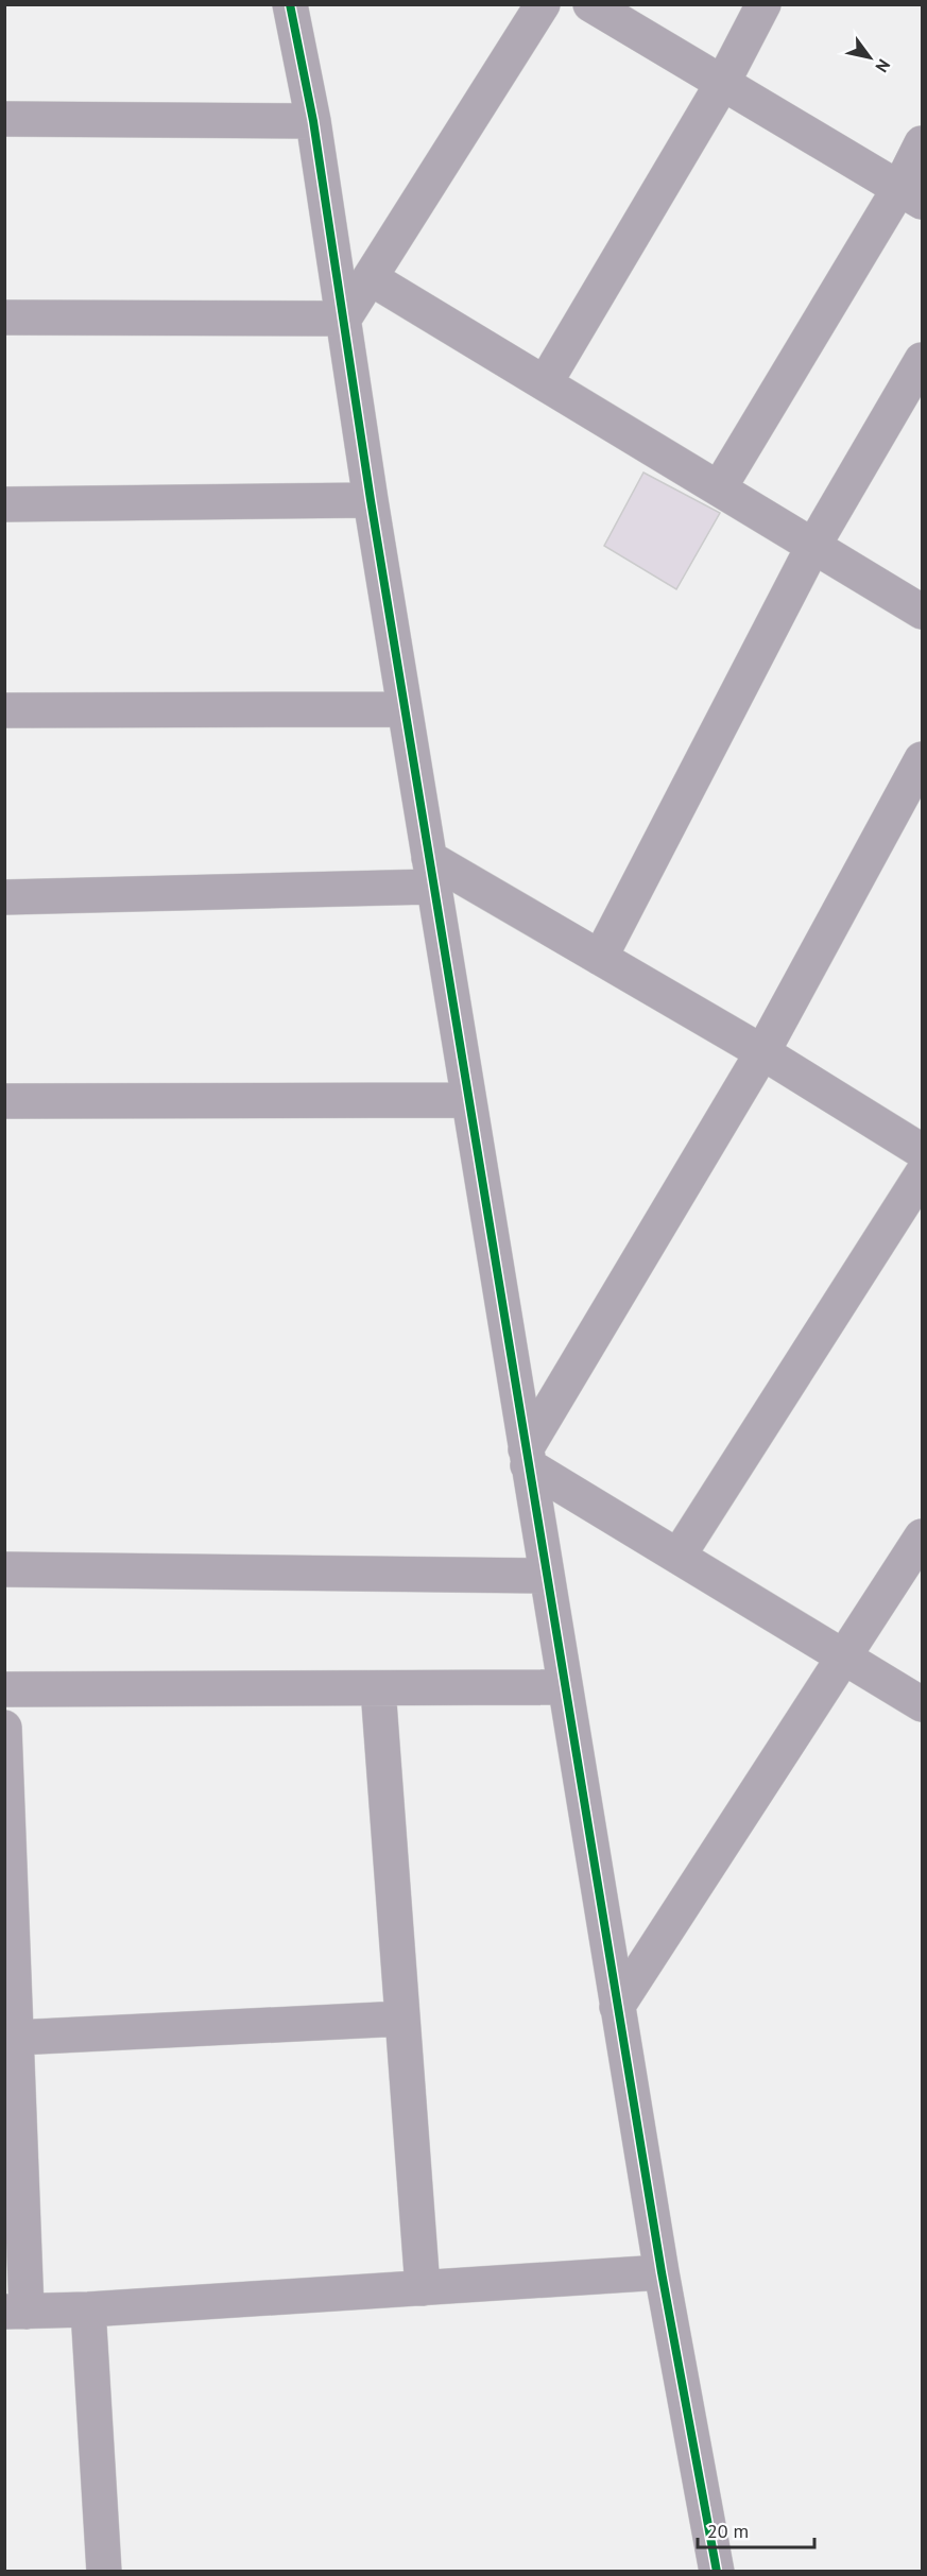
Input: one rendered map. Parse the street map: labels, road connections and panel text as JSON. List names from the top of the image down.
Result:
{
  "scale_bar": "20 m",
  "north": "bottom right"
}
